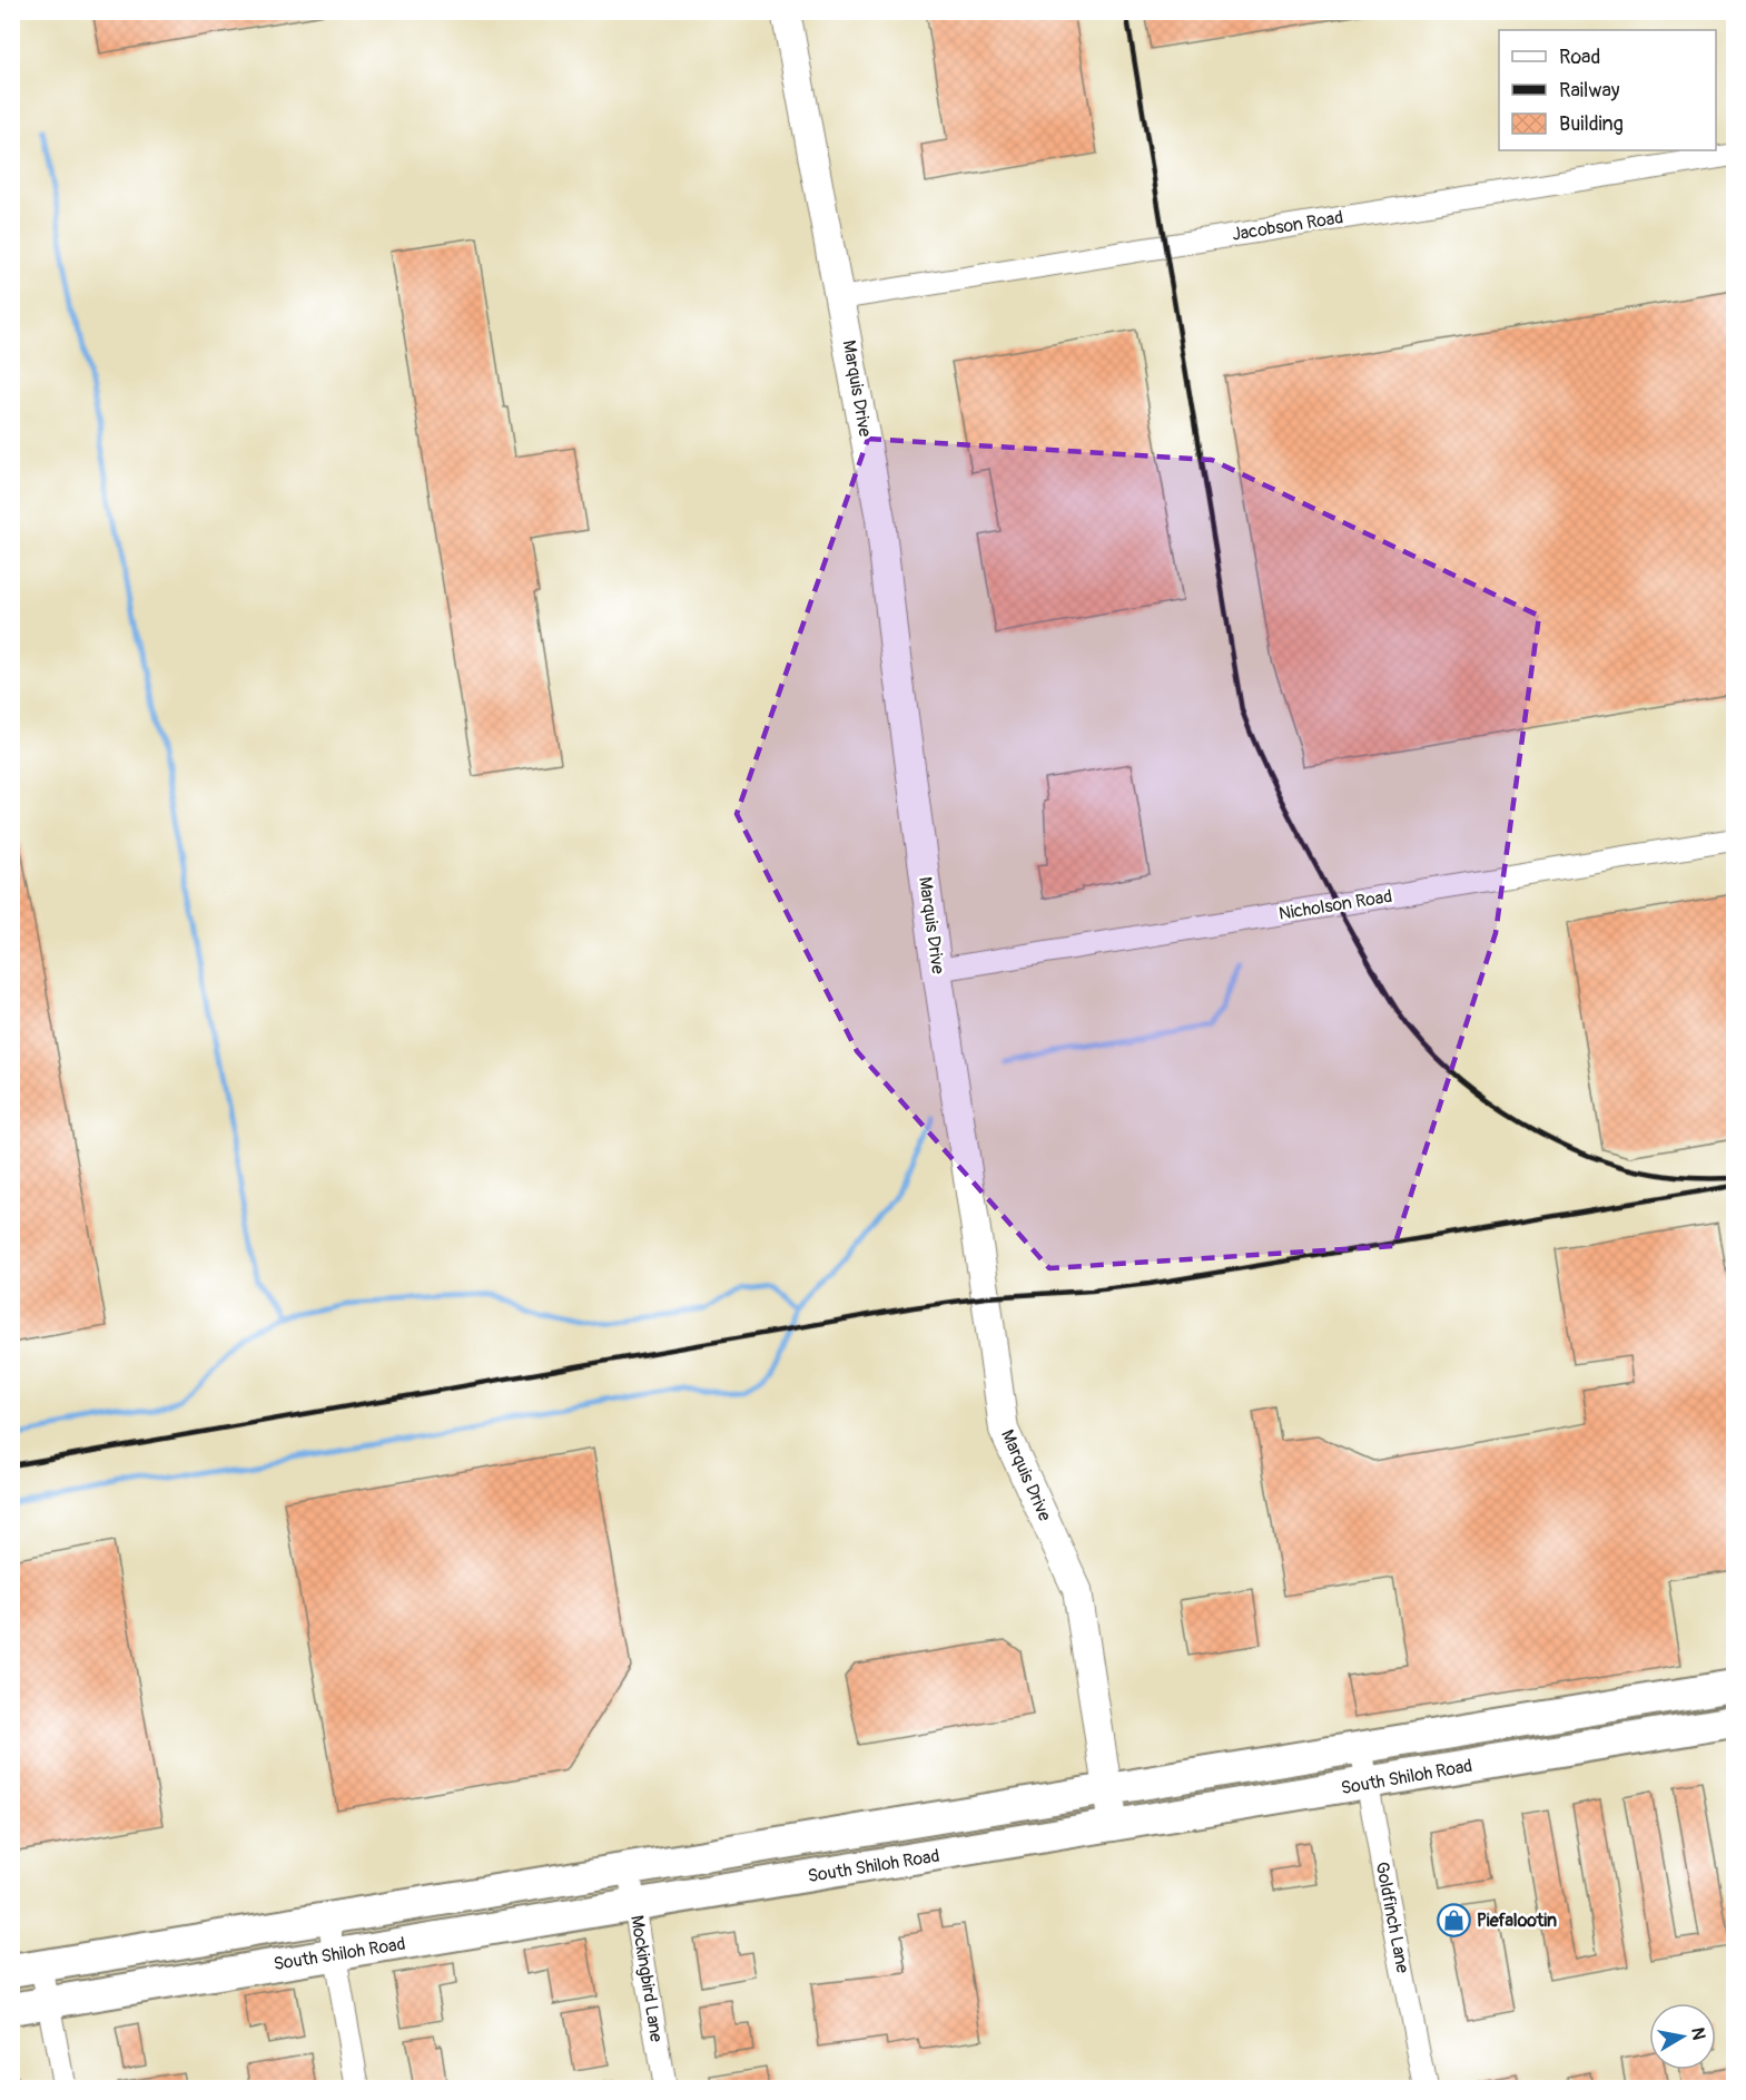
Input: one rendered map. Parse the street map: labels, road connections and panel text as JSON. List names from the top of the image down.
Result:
{
  "streets": {
    "main road": ["South Shiloh Road"],
    "street": [
      "Jacobson Road",
      "Marquis Drive",
      "Nicholson Road",
      "Goldfinch Lane",
      "Mockingbird Lane"
    ]
  },
  "crossings": [
    ["Jacobson Road", "Marquis Drive"],
    ["Marquis Drive", "Nicholson Road"],
    ["Marquis Drive", "South Shiloh Road"],
    ["South Shiloh Road", "Goldfinch Lane"],
    ["South Shiloh Road", "Mockingbird Lane"]
  ],
  "places": {
    "shop": ["Piefalootin"]
  },
  "legend": ["Road", "Railway", "Building"],
  "north": "right"
}
